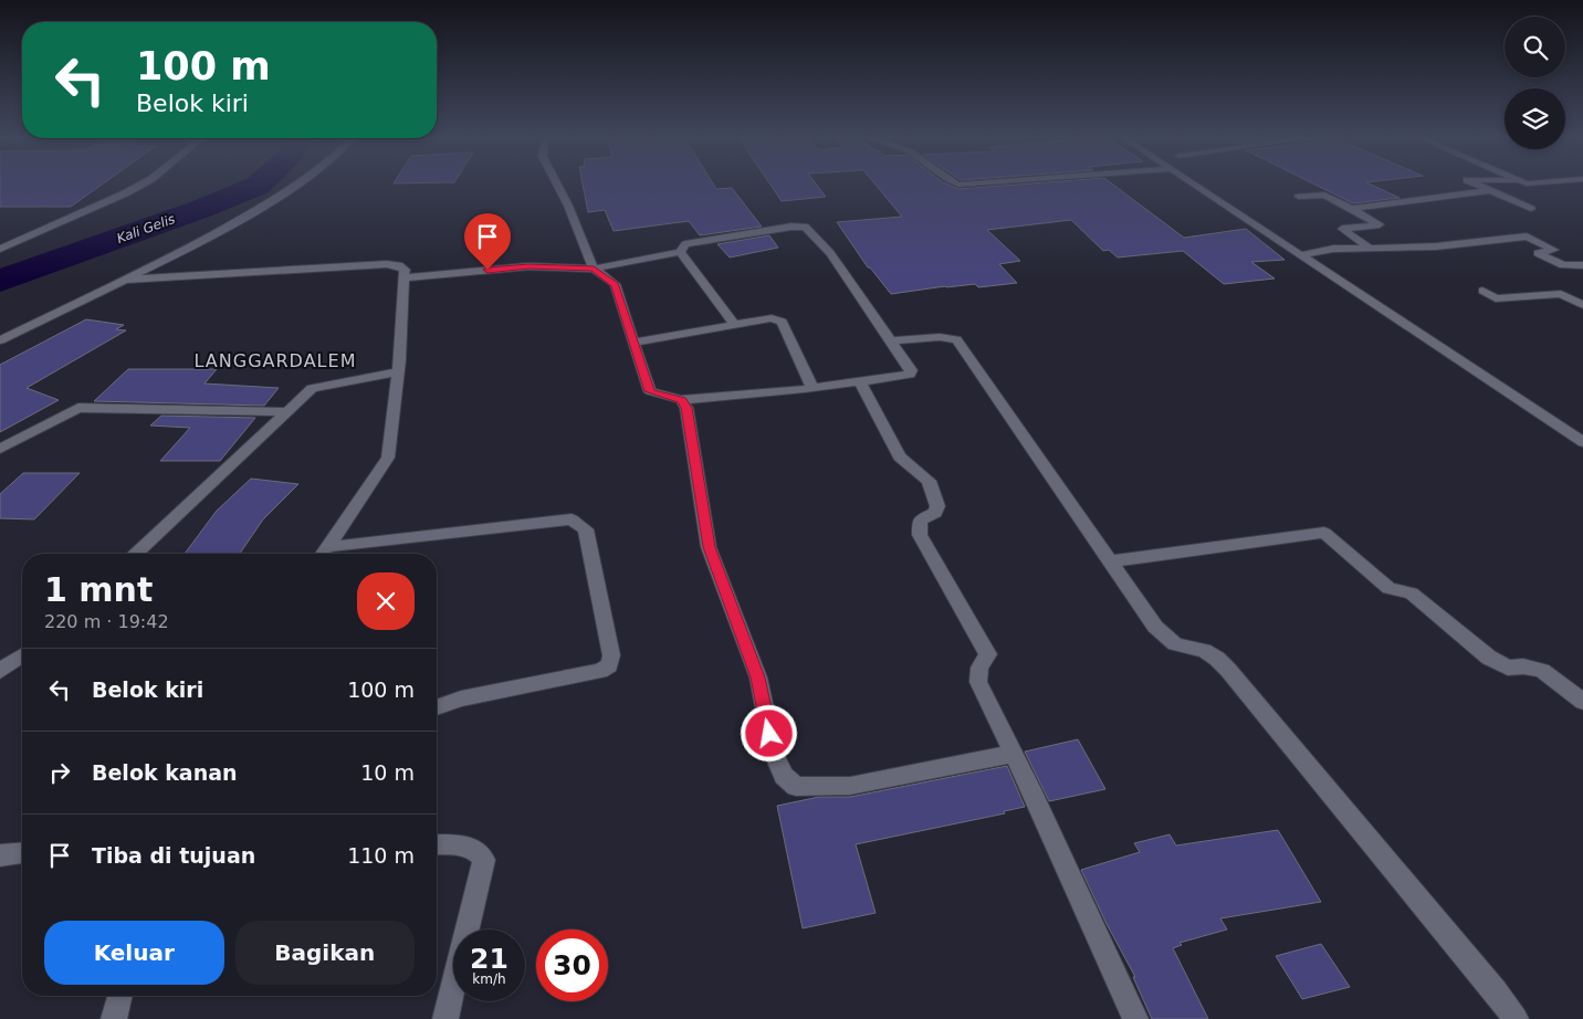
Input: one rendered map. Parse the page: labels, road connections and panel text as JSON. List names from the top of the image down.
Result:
{
  "districts": ["LANGGARDALEM"],
  "water": ["Kali Gelis"],
  "page": {
    "turn": ["100 m", "Belok kiri"],
    "heading": ["1 mnt", "220 m · 19:42"],
    "list": [
      {
        "name": "Belok kiri",
        "value": "100 m"
      },
      {
        "name": "Belok kanan",
        "value": "10 m"
      },
      {
        "name": "Tiba di tujuan",
        "value": "110 m"
      }
    ],
    "buttons": ["Keluar", "Bagikan"],
    "speed": "21 km/h",
    "limit": "30"
  }
}
